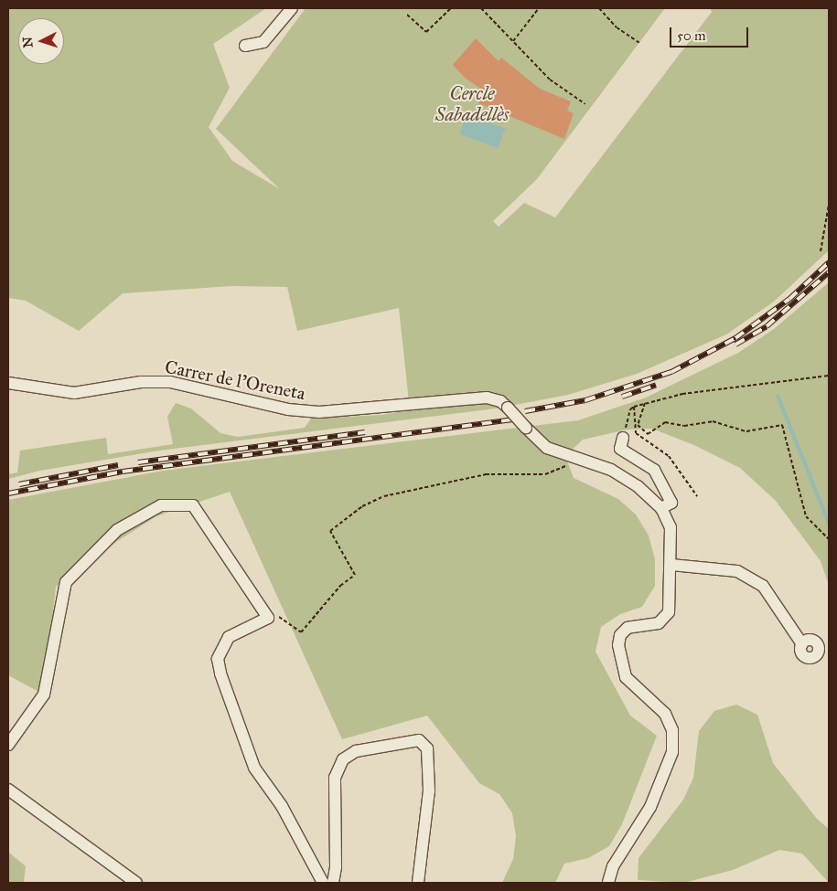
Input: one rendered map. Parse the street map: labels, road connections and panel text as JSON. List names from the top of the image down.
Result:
{
  "streets": {
    "street": ["Carrer de l'Oreneta"]
  },
  "parks": ["Cercle Sabadellès"],
  "scale_bar": "50 m",
  "north": "left"
}
